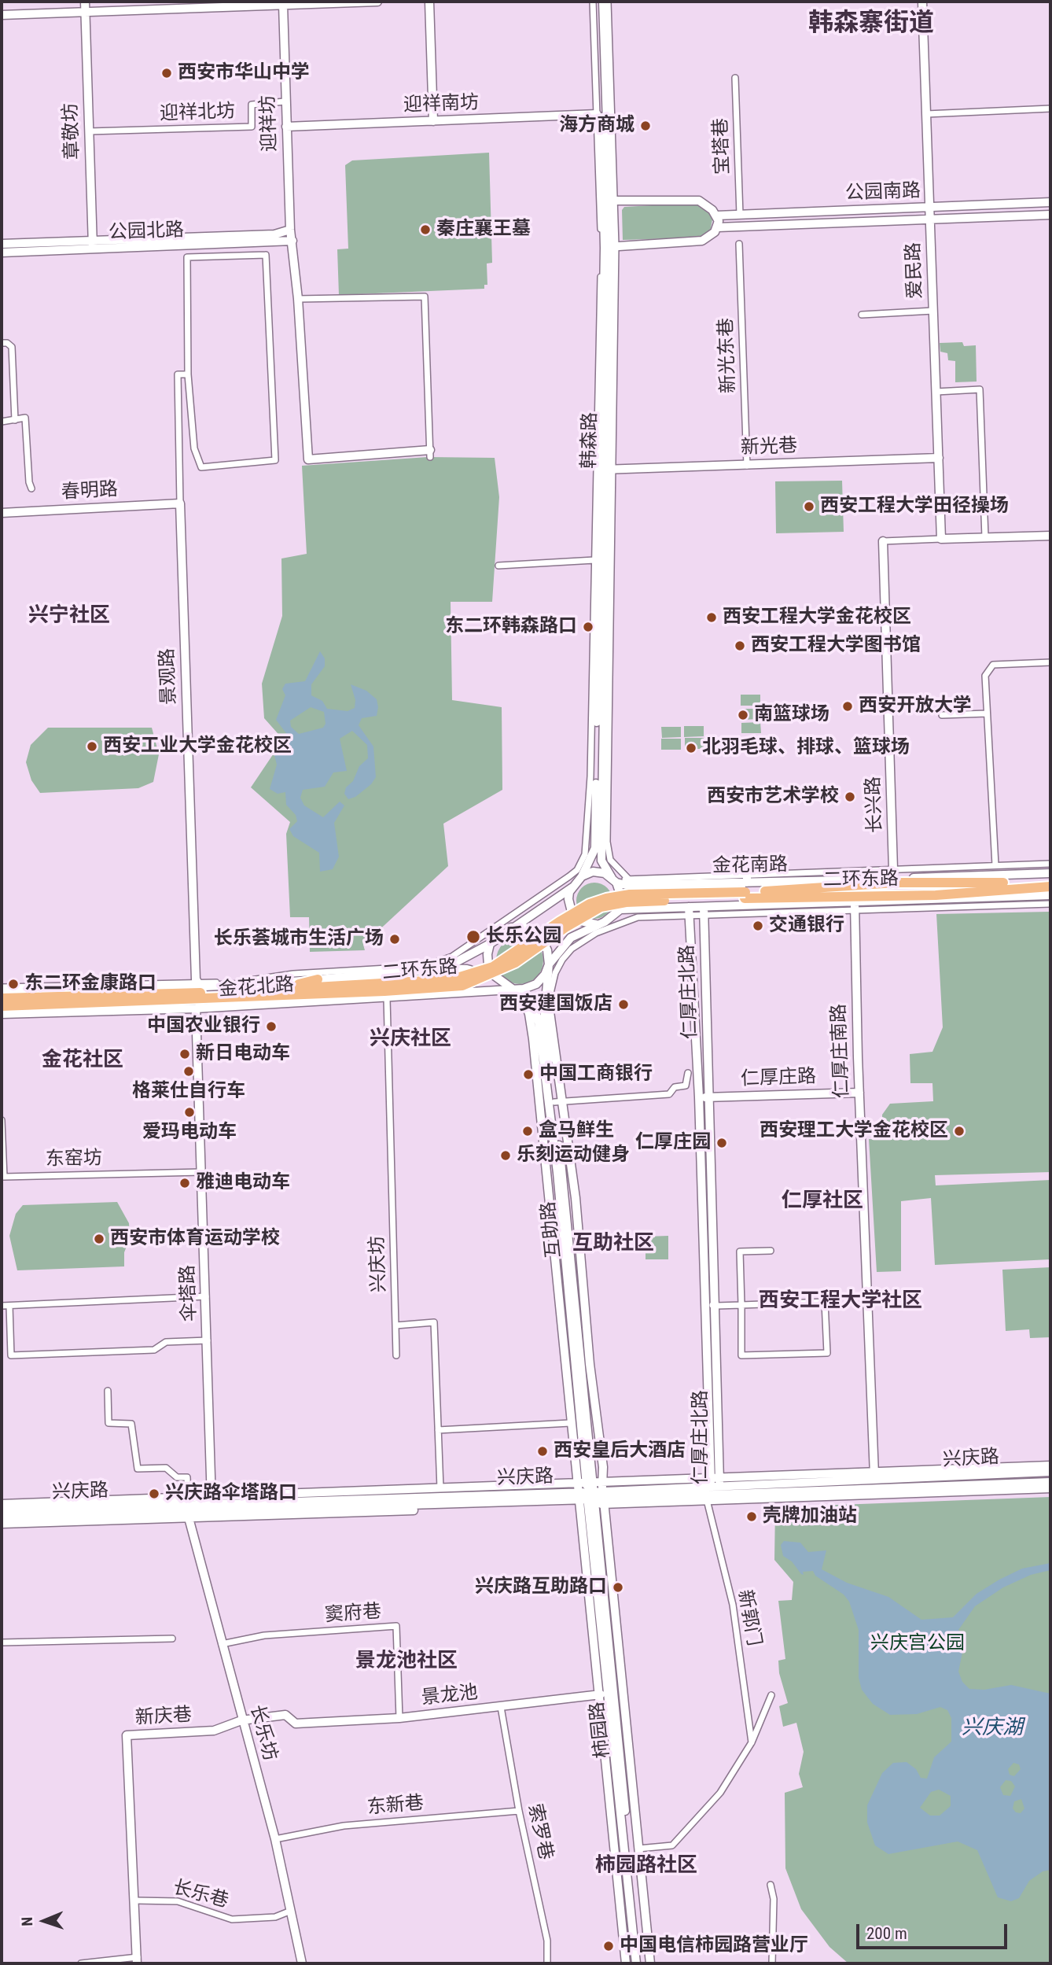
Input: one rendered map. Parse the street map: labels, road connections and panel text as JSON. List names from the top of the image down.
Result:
{
  "streets": {
    "highway": ["二环东路"],
    "street": [
      "迎祥南坊",
      "迎祥北坊",
      "迎祥坊",
      "章敬坊",
      "宝塔巷",
      "公园南路",
      "公园北路",
      "爱民路",
      "新光东巷",
      "韩森路",
      "新光巷",
      "春明路",
      "景观路",
      "长兴路",
      "金花南路",
      "金花北路",
      "仁厚庄北路",
      "仁厚庄南路",
      "仁厚庄路",
      "东窑坊",
      "互助路",
      "兴庆坊",
      "伞塔路",
      "兴庆路",
      "窦府巷",
      "新郭门",
      "景龙池",
      "新庆巷",
      "柿园路",
      "长乐坊",
      "东新巷",
      "索罗巷",
      "长乐巷"
    ]
  },
  "crossings": [
    ["迎祥南坊", "迎祥坊"],
    ["迎祥北坊", "迎祥坊"],
    ["迎祥北坊", "章敬坊"],
    ["迎祥坊", "公园北路"],
    ["章敬坊", "公园北路"],
    ["宝塔巷", "公园南路"],
    ["公园南路", "爱民路"],
    ["爱民路", "新光巷"],
    ["新光东巷", "新光巷"],
    ["韩森路", "新光巷"],
    ["韩森路", "金花南路"],
    ["春明路", "景观路"],
    ["景观路", "金花北路"],
    ["金花南路", "二环东路"],
    ["金花南路", "仁厚庄北路"],
    ["金花南路", "仁厚庄南路"],
    ["二环东路", "金花北路"],
    ["二环东路", "兴庆坊"],
    ["金花北路", "互助路"],
    ["金花北路", "兴庆坊"],
    ["金花北路", "伞塔路"],
    ["仁厚庄北路", "仁厚庄路"],
    ["仁厚庄北路", "兴庆路"],
    ["仁厚庄北路", "新郭门"],
    ["仁厚庄南路", "仁厚庄路"],
    ["仁厚庄南路", "兴庆路"],
    ["东窑坊", "伞塔路"],
    ["互助路", "兴庆路"],
    ["互助路", "柿园路"],
    ["伞塔路", "兴庆路"],
    ["兴庆路", "新郭门"],
    ["兴庆路", "柿园路"],
    ["兴庆路", "长乐坊"],
    ["窦府巷", "景龙池"],
    ["窦府巷", "长乐坊"],
    ["景龙池", "新庆巷"],
    ["景龙池", "柿园路"],
    ["景龙池", "索罗巷"],
    ["新庆巷", "长乐坊"],
    ["新庆巷", "长乐巷"],
    ["长乐坊", "东新巷"],
    ["长乐坊", "长乐巷"],
    ["东新巷", "索罗巷"]
  ],
  "districts": [
    "韩森寨街道",
    "兴宁社区",
    "兴庆社区",
    "金花社区",
    "仁厚社区",
    "互助社区",
    "西安工程大学社区",
    "景龙池社区",
    "柿园路社区"
  ],
  "water": ["兴庆湖"],
  "parks": ["兴庆宫公园"],
  "places": [
    "西安市华山中学",
    "海方商城",
    "秦庄襄王墓",
    "西安工程大学田径操场",
    "西安工程大学金花校区",
    "东二环韩森路口",
    "西安工程大学图书馆",
    "西安开放大学",
    "南篮球场",
    "西安工业大学金花校区",
    "北羽毛球、排球、篮球场",
    "西安市艺术学校",
    "交通银行",
    "长乐公园",
    "长乐荟城市生活广场",
    "东二环金康路口",
    "西安建国饭店",
    "中国农业银行",
    "新日电动车",
    "格莱仕自行车",
    "中国工商银行",
    "爱玛电动车",
    "盒马鲜生",
    "西安理工大学金花校区",
    "仁厚庄园",
    "乐刻运动健身",
    "雅迪电动车",
    "西安市体育运动学校",
    "西安皇后大酒店",
    "兴庆路伞塔路口",
    "壳牌加油站",
    "兴庆路互助路口",
    "中国电信柿园路营业厅"
  ],
  "scale_bar": "200 m",
  "north": "left"
}
